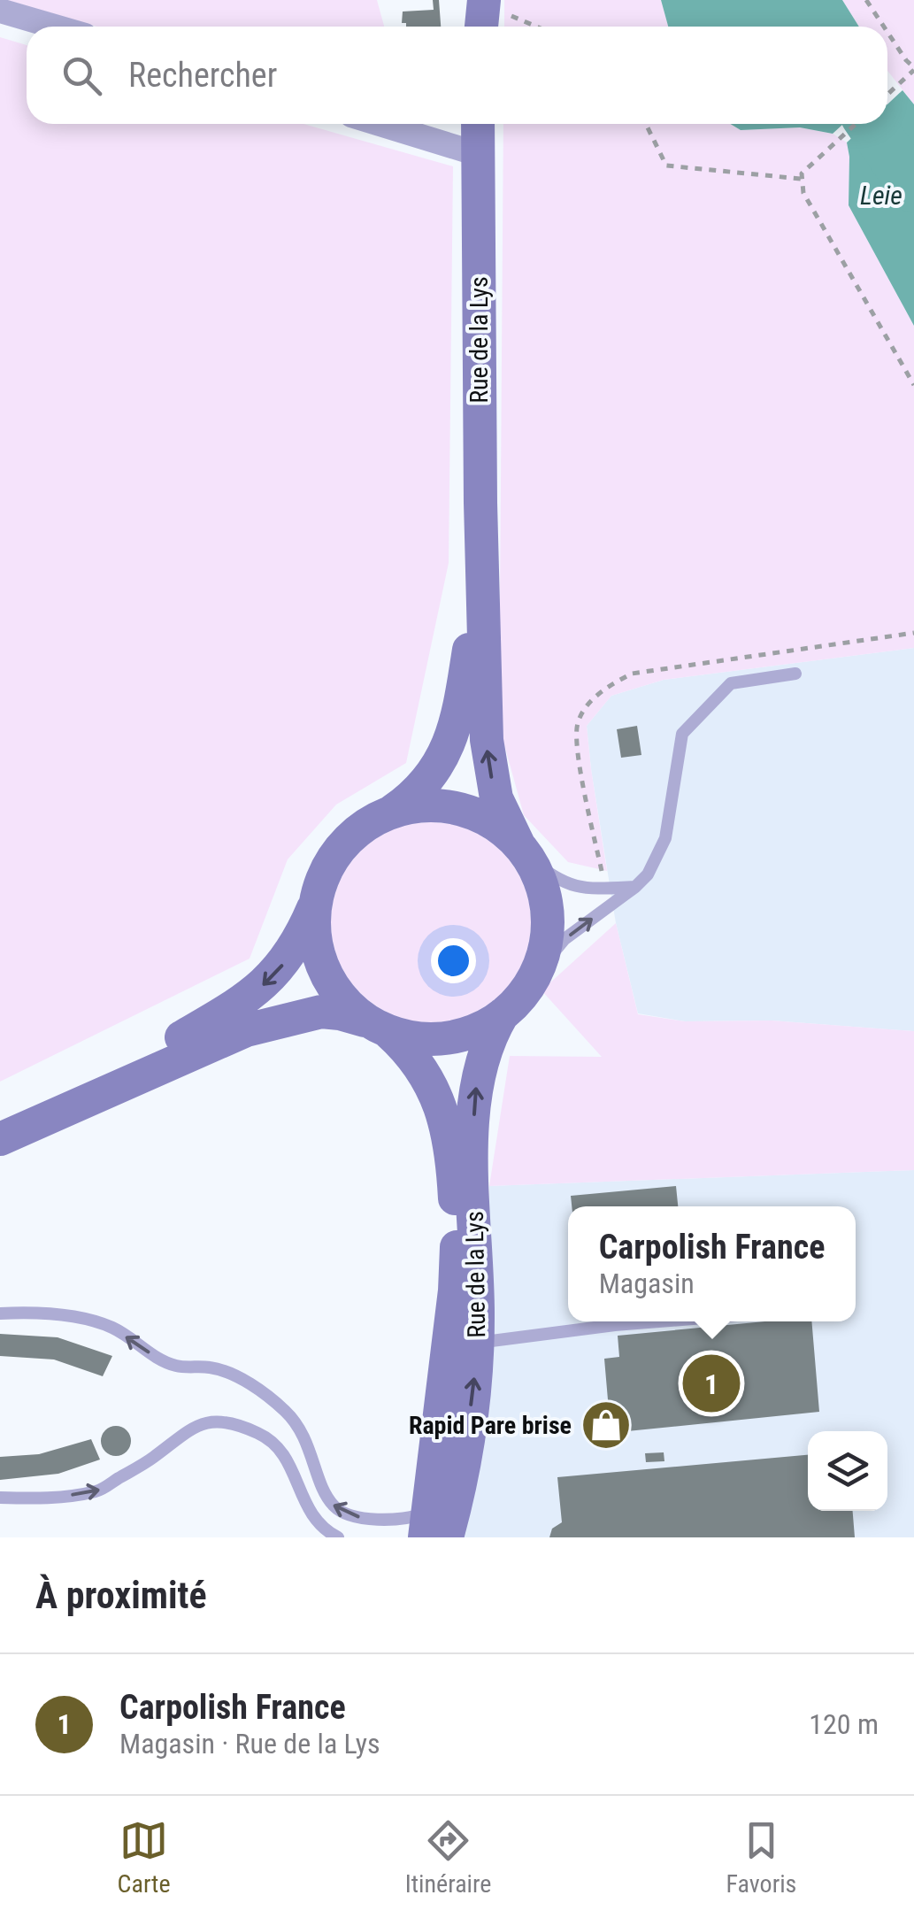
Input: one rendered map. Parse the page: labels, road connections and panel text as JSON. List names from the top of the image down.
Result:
{
  "streets": {
    "main road": ["Rue de la Lys"]
  },
  "water": ["Leie"],
  "places": {
    "shop": ["Rapid Pare brise"]
  },
  "page": {
    "search": "Rechercher",
    "popup": ["Carpolish France", "Magasin"],
    "pins": "1",
    "heading": "À proximité",
    "list": [
      {
        "mark": "1",
        "name": "Carpolish France",
        "note": "Magasin · Rue de la Lys",
        "value": "120 m"
      }
    ],
    "nav": ["Carte", "Itinéraire", "Favoris"]
  }
}
